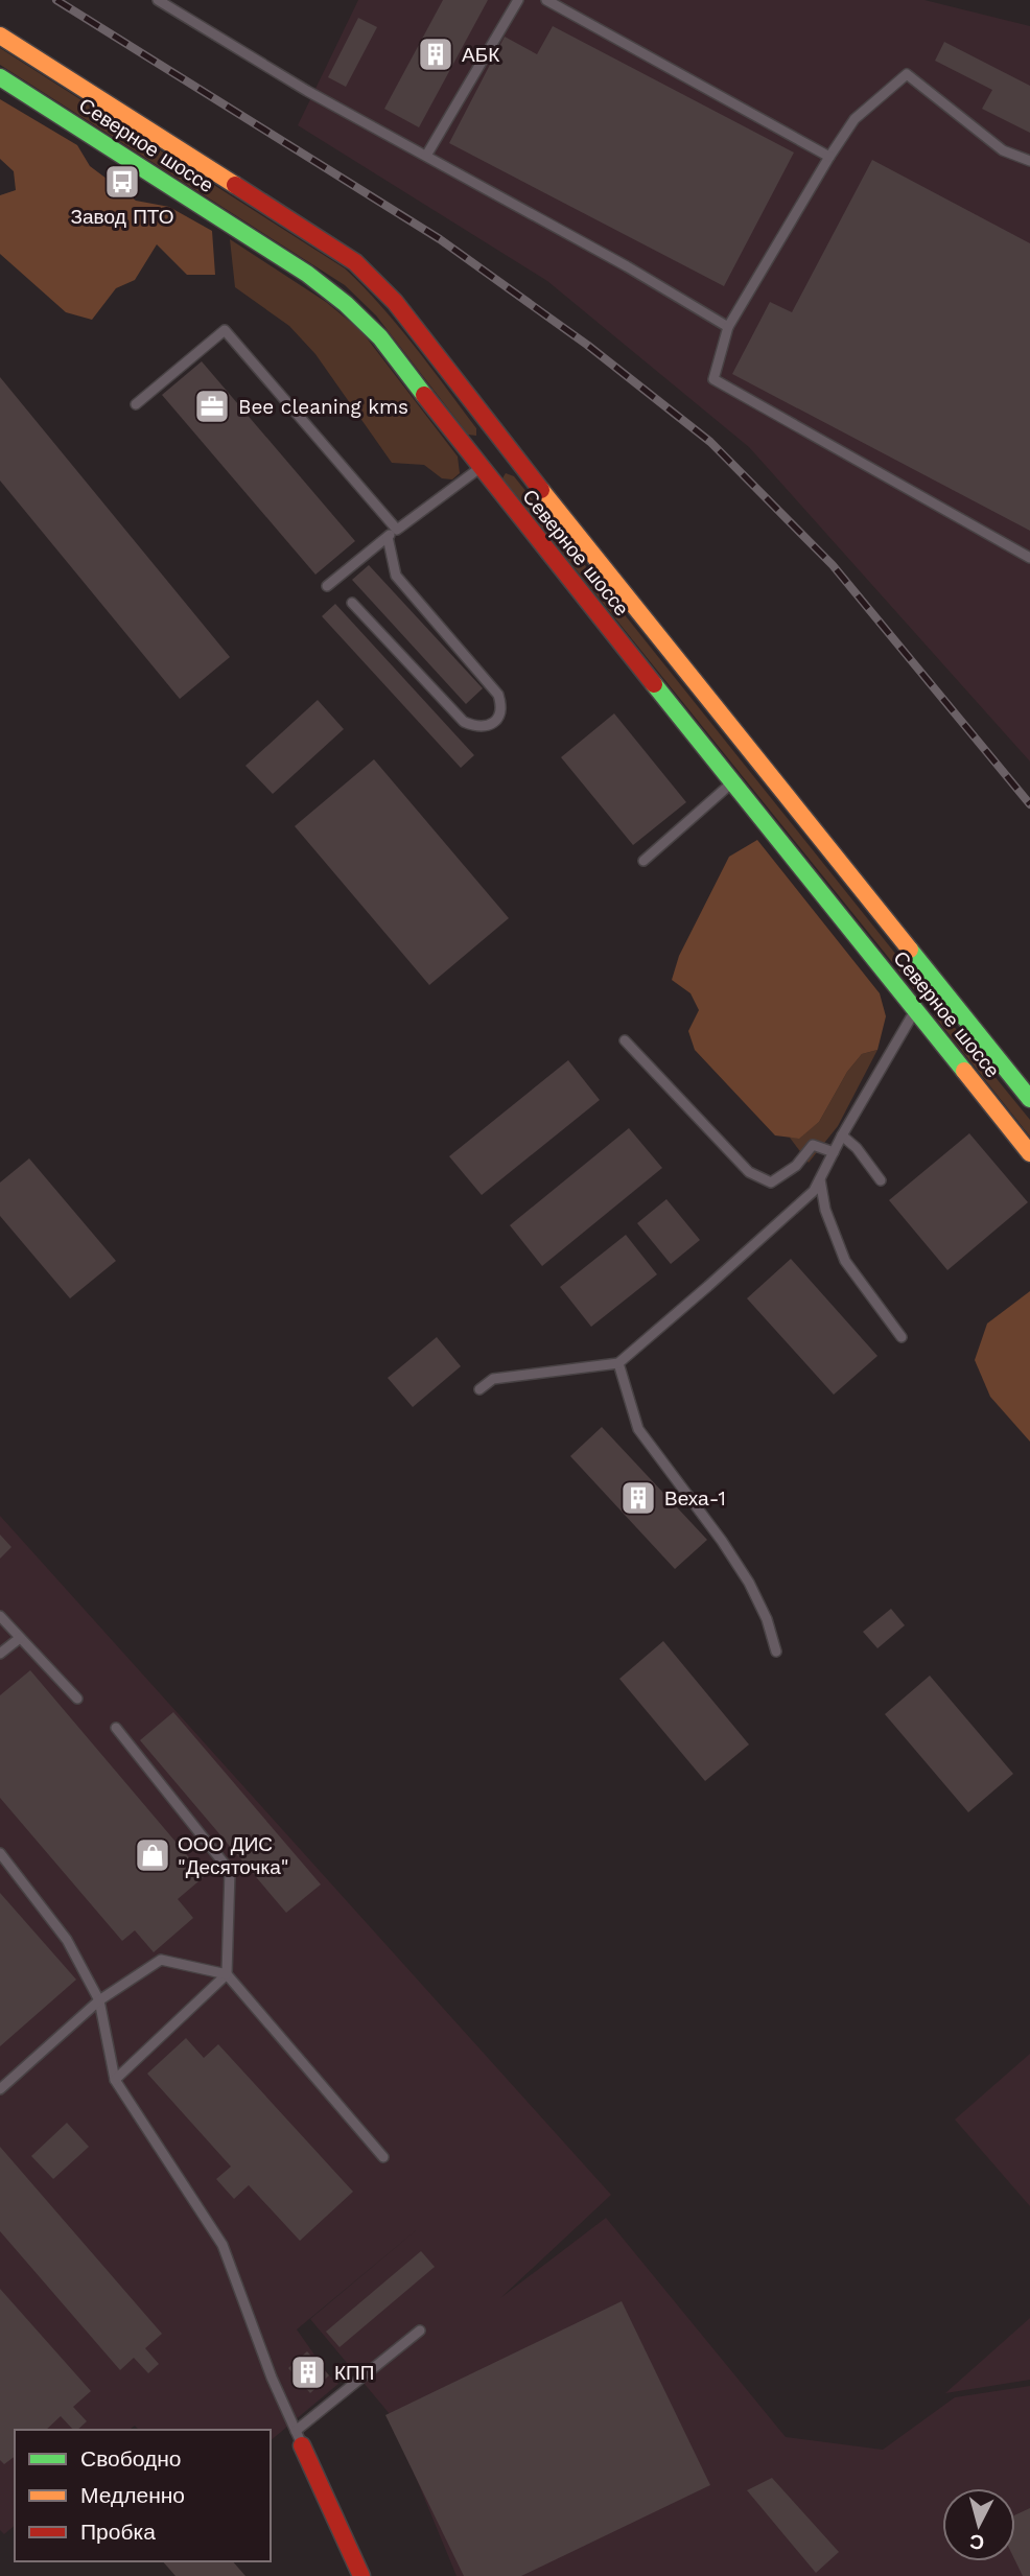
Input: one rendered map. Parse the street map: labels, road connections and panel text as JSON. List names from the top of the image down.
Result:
{
  "streets": {
    "main road": ["Северное шоссе"]
  },
  "places": {
    "building": ["АБК", "Веха-1", "КПП"],
    "bus stop": ["Завод ПТО"],
    "office": ["Bee cleaning kms"],
    "shop": ["ООО ДИС \"Десяточка\""]
  },
  "legend": ["Свободно", "Медленно", "Пробка"],
  "north": "bottom"
}
